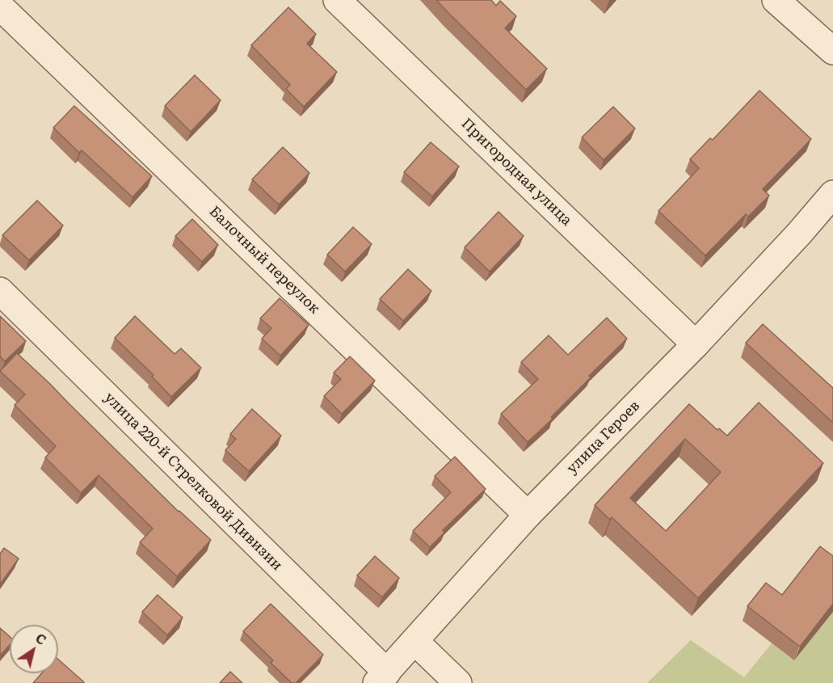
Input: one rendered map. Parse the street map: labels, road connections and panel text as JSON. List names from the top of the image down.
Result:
{
  "streets": {
    "street": [
      "Пригородная улица",
      "Балочный переулок",
      "улица Героев",
      "улица 220-й Стрелковой Дивизии"
    ]
  },
  "crossings": [
    ["Пригородная улица", "улица Героев"],
    ["Балочный переулок", "улица Героев"],
    ["улица Героев", "улица 220-й Стрелковой Дивизии"]
  ],
  "north": "top right"
}
